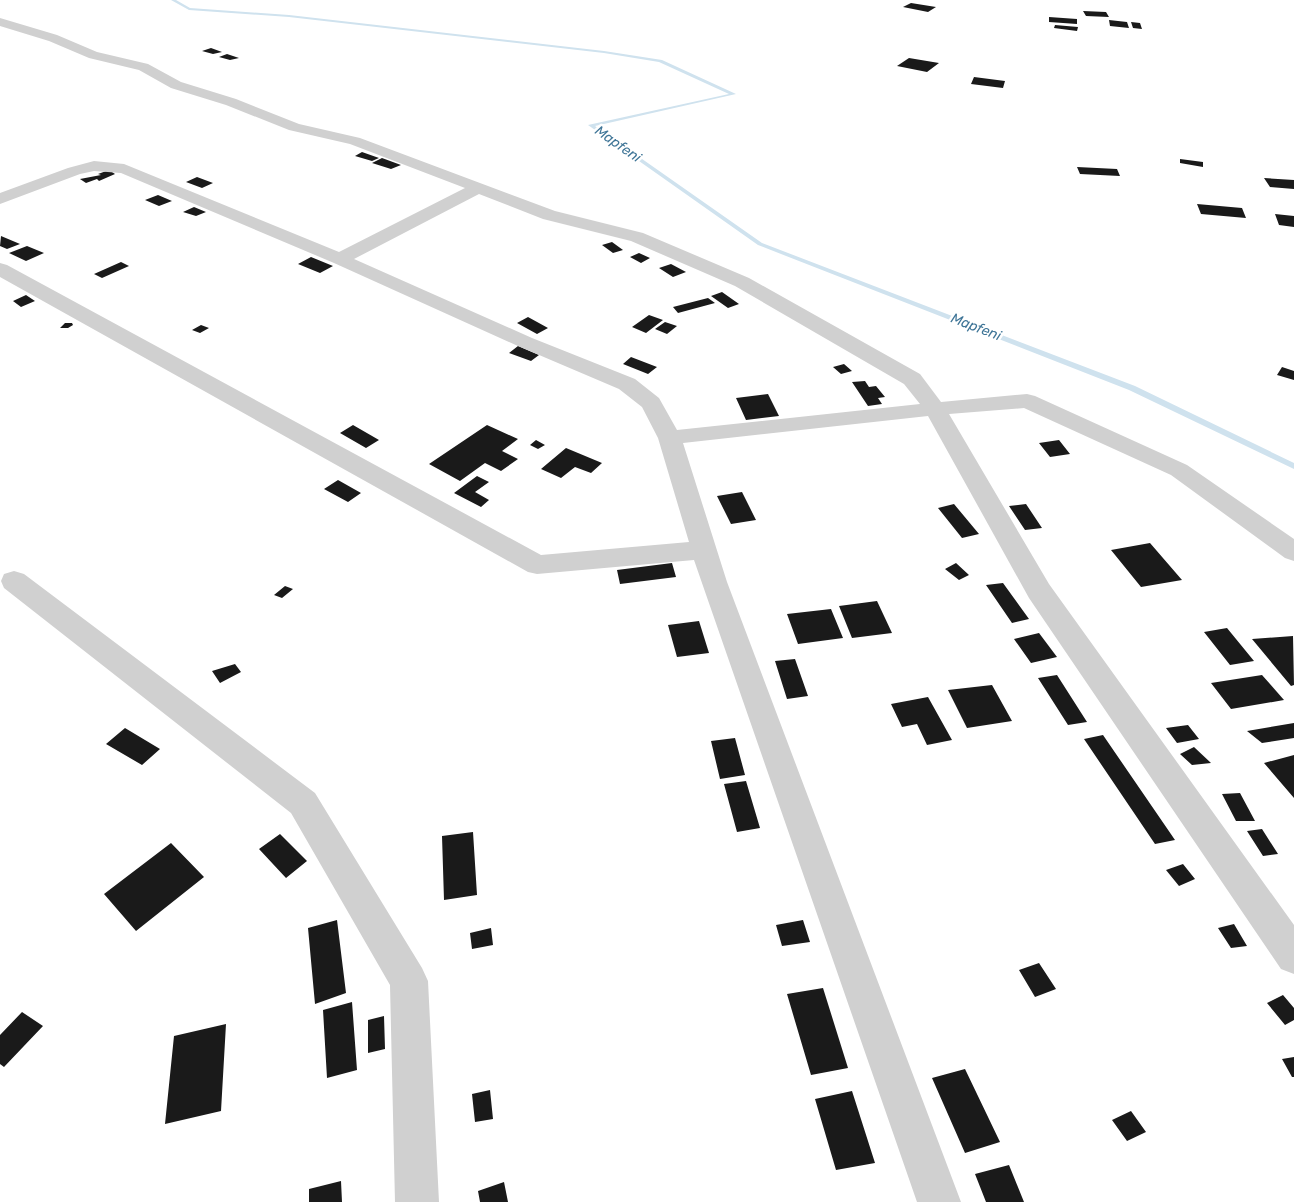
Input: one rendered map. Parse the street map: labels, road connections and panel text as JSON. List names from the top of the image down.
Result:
{
  "water": ["Mapfeni"]
}
